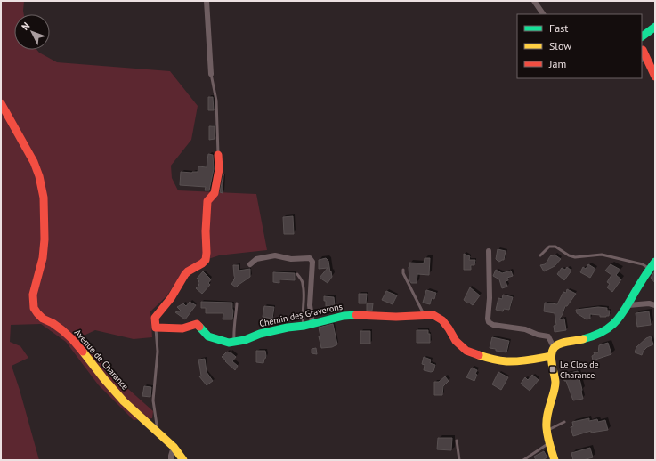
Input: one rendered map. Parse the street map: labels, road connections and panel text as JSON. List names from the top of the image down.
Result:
{
  "streets": {
    "street": ["Chemin des Graverons", "Avenue de Charance"]
  },
  "places": {
    "transit": ["Le Clos de Charance"]
  },
  "legend": ["Fast", "Slow", "Jam"],
  "north": "top left"
}
